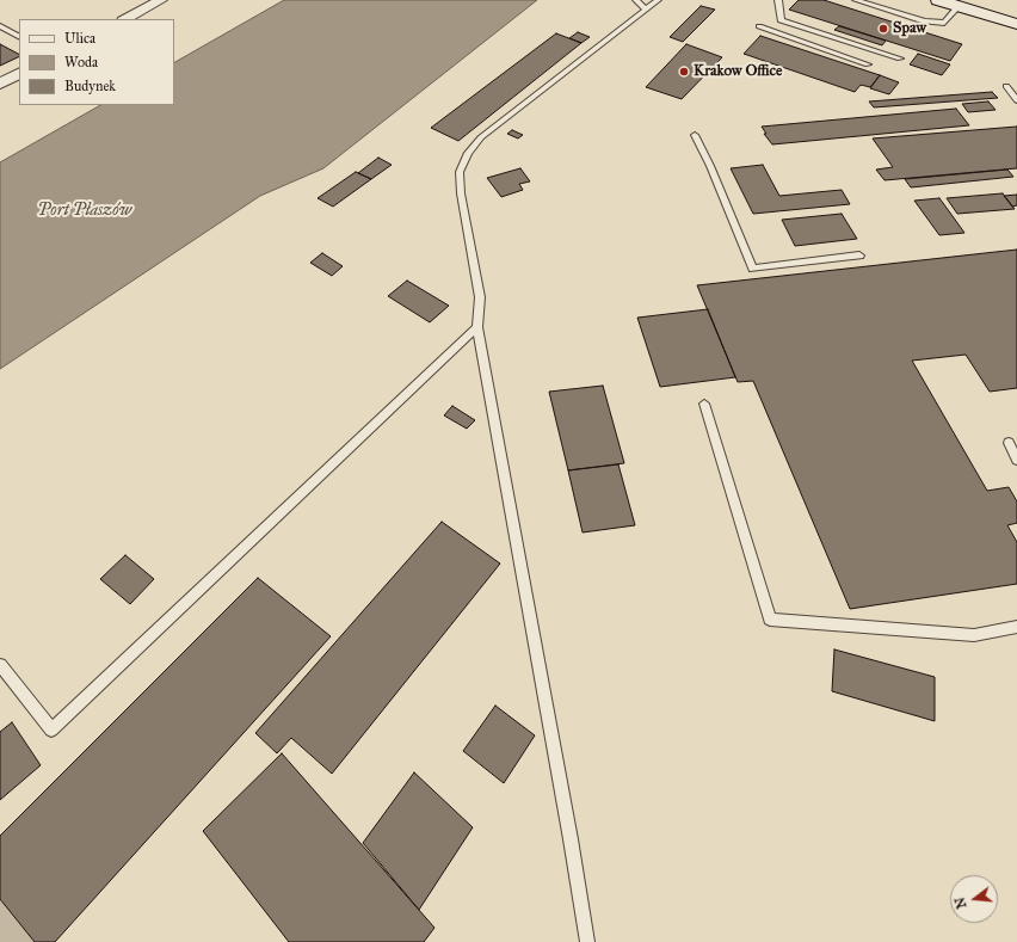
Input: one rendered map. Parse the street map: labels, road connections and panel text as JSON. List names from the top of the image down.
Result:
{
  "water": ["Port Płaszów"],
  "places": ["Spaw", "Krakow Office"],
  "legend": ["Ulica", "Woda", "Budynek"],
  "north": "left"
}
